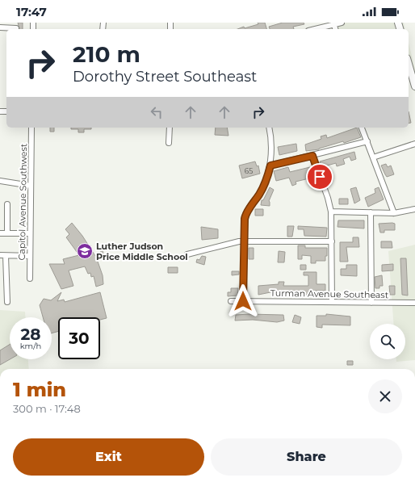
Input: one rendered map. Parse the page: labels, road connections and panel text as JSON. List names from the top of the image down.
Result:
{
  "streets": {
    "street": ["Capitol Avenue Southwest", "Turman Avenue Southeast"]
  },
  "places": {
    "school or university": ["Luther Judson Price Middle School"]
  },
  "house_numbers": ["65"],
  "page": {
    "status": "17:47",
    "turn": ["210 m", "Dorothy Street Southeast"],
    "speed": "28 km/h",
    "limit": "30",
    "heading": ["1 min", "300 m · 17:48"],
    "buttons": ["Exit", "Share"]
  }
}
